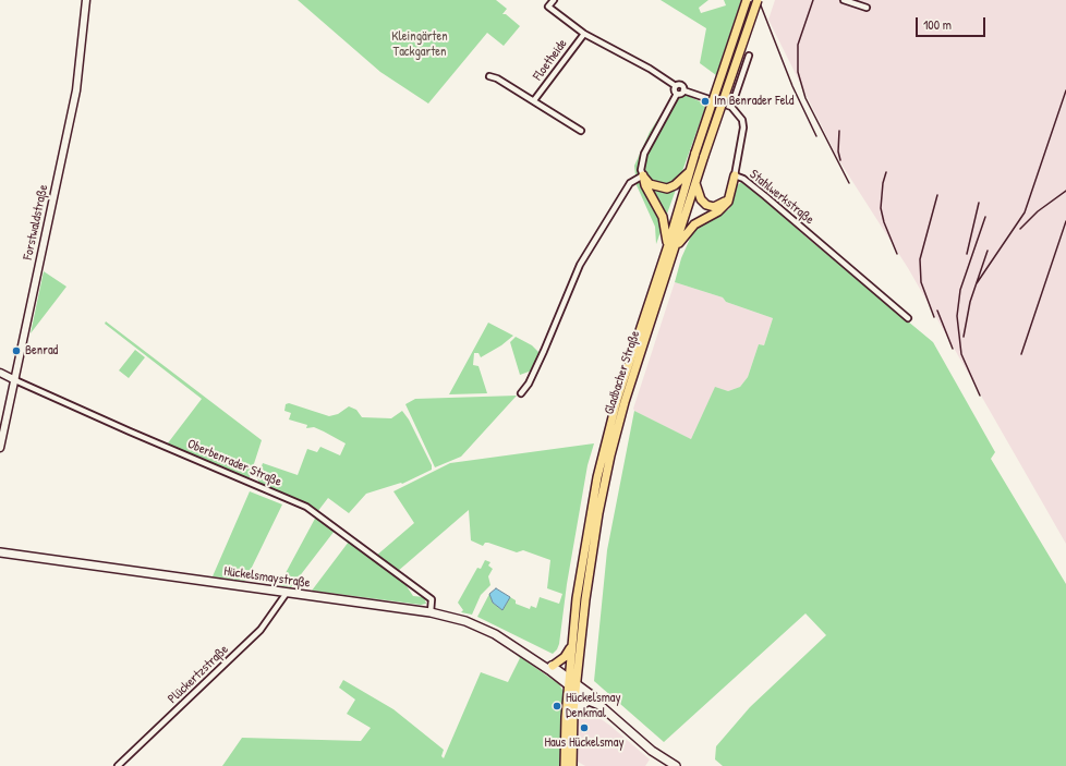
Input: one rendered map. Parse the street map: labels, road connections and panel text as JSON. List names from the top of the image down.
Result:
{
  "streets": {
    "main road": ["Gladbacher Straße", "Hückelsmaystraße"],
    "street": [
      "Floetheide",
      "Stahlwerkstraße",
      "Forstwaldstraße",
      "Oberbenrader Straße",
      "Plückertzstraße"
    ]
  },
  "crossings": [
    ["Forstwaldstraße", "Oberbenrader Straße"],
    ["Gladbacher Straße", "Hückelsmaystraße"],
    ["Oberbenrader Straße", "Hückelsmaystraße"],
    ["Hückelsmaystraße", "Plückertzstraße"]
  ],
  "parks": ["Kleingärten Tackgarten"],
  "places": [
    "Im Benrader Feld",
    "Benrad",
    "Hückelsmay Denkmal",
    "Haus Hückelsmay"
  ],
  "scale_bar": "100 m"
}
